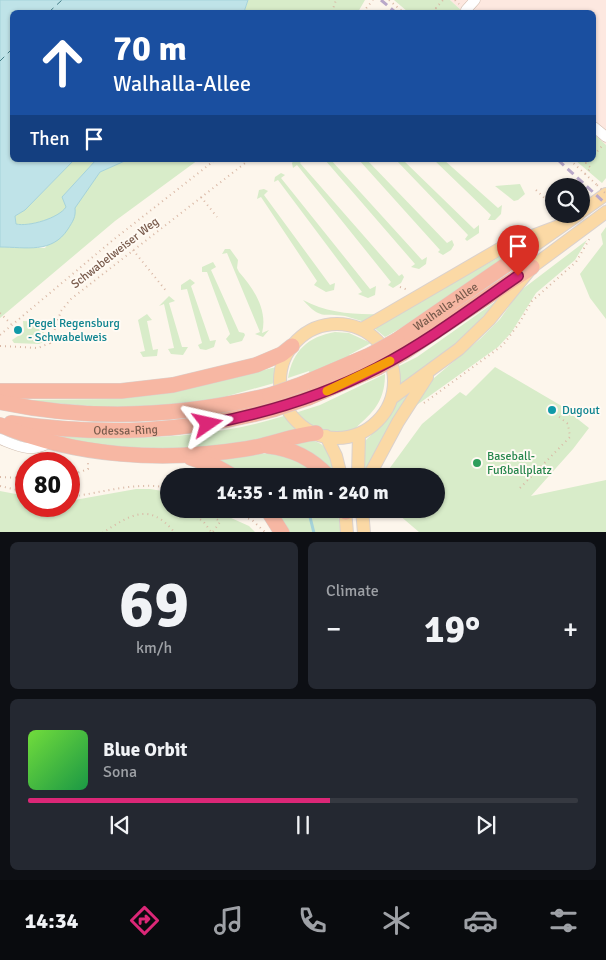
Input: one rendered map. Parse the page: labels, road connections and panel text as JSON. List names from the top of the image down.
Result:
{
  "streets": {
    "highway": ["Walhalla-Allee", "Odessa-Ring"],
    "path": ["Schwabelweiser Weg"]
  },
  "crossings": [
    ["Walhalla-Allee", "Odessa-Ring"]
  ],
  "places": ["Pegel Regensburg - Schwabelweis", "Dugout", "Baseball- Fußballplatz"],
  "page": {
    "turn": ["70 m", "Walhalla-Allee"],
    "then": "Then",
    "limit": "80",
    "trip": "14:35 · 1 min · 240 m",
    "tile": [
      ["69", "km/h"],
      "Climate"
    ],
    "heat": ["−", "19°", "+"],
    "song": ["Blue Orbit", "Sona"],
    "tabs": "14:34"
  }
}
